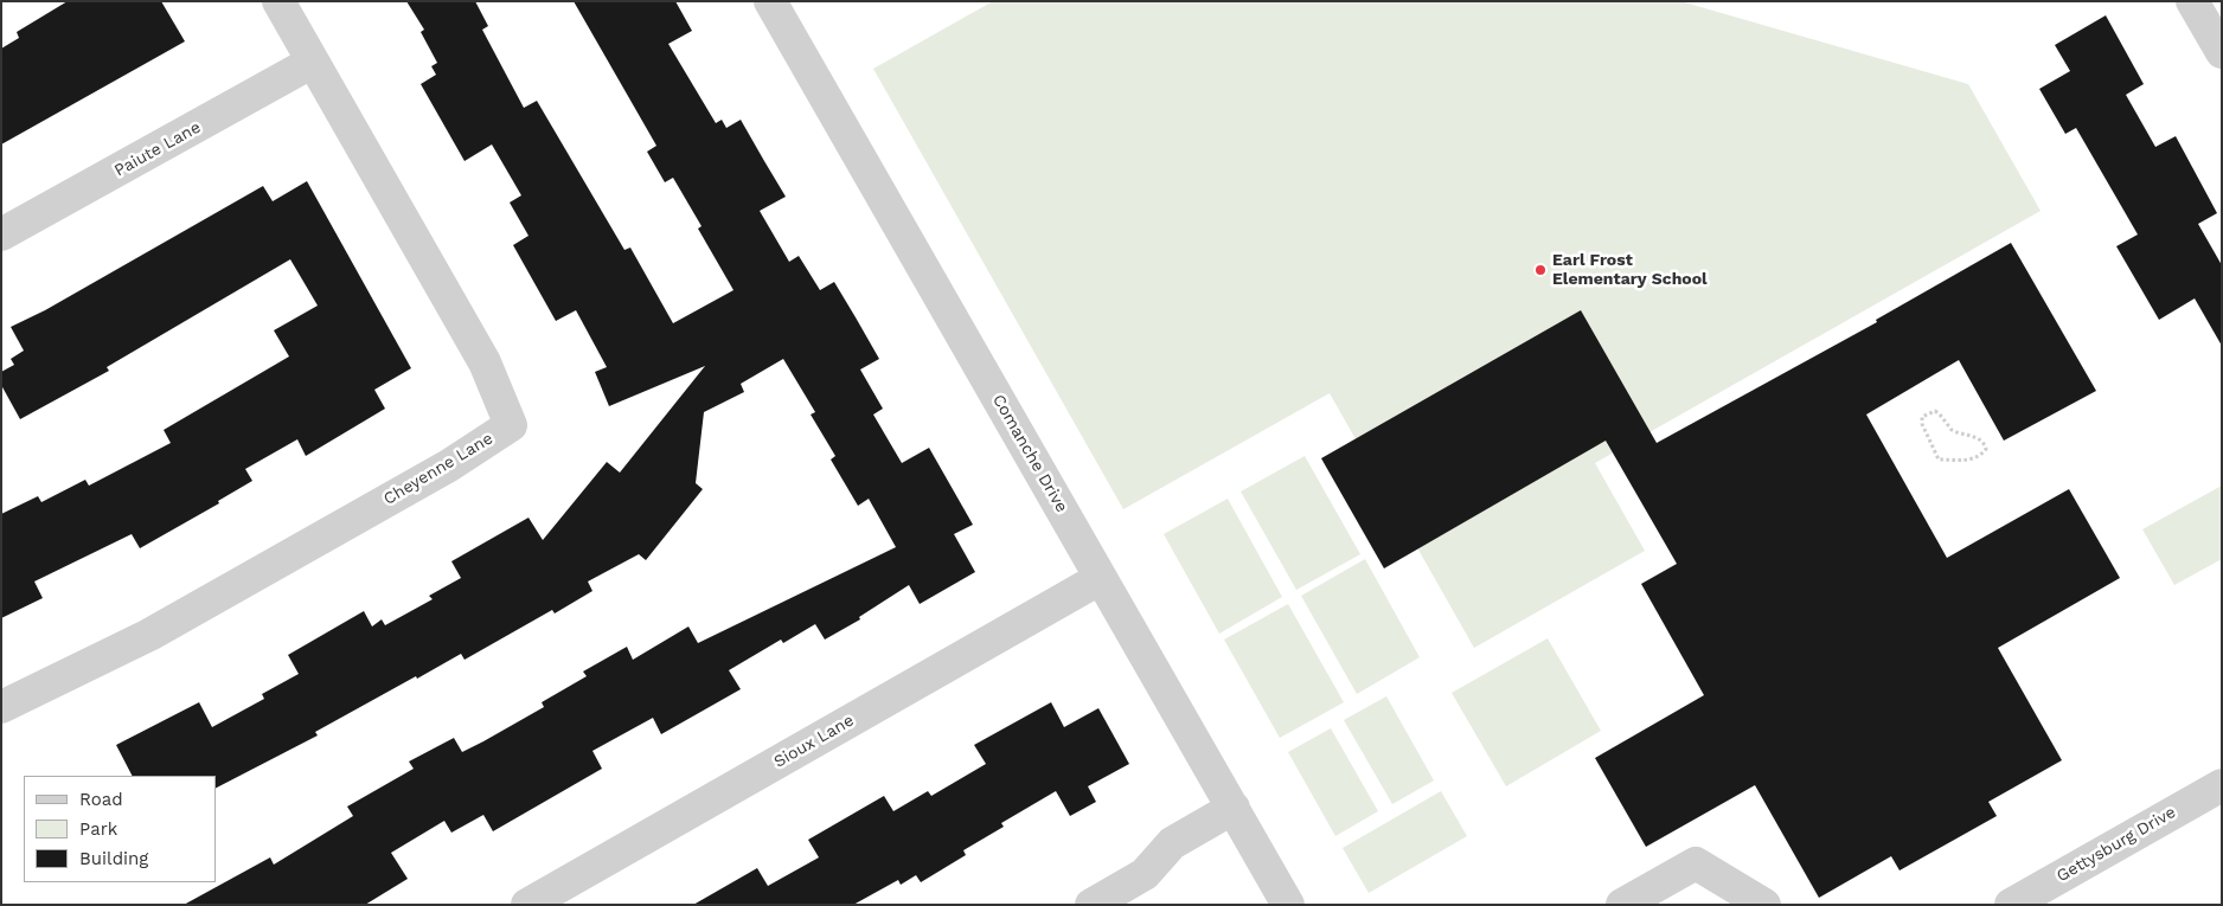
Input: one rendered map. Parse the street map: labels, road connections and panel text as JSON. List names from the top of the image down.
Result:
{
  "streets": {
    "street": [
      "Paiute Lane",
      "Comanche Drive",
      "Cheyenne Lane",
      "Sioux Lane",
      "Gettysburg Drive"
    ]
  },
  "crossings": [
    ["Paiute Lane", "Cheyenne Lane"],
    ["Comanche Drive", "Sioux Lane"]
  ],
  "places": ["Earl Frost Elementary School"],
  "legend": ["Road", "Park", "Building"]
}
